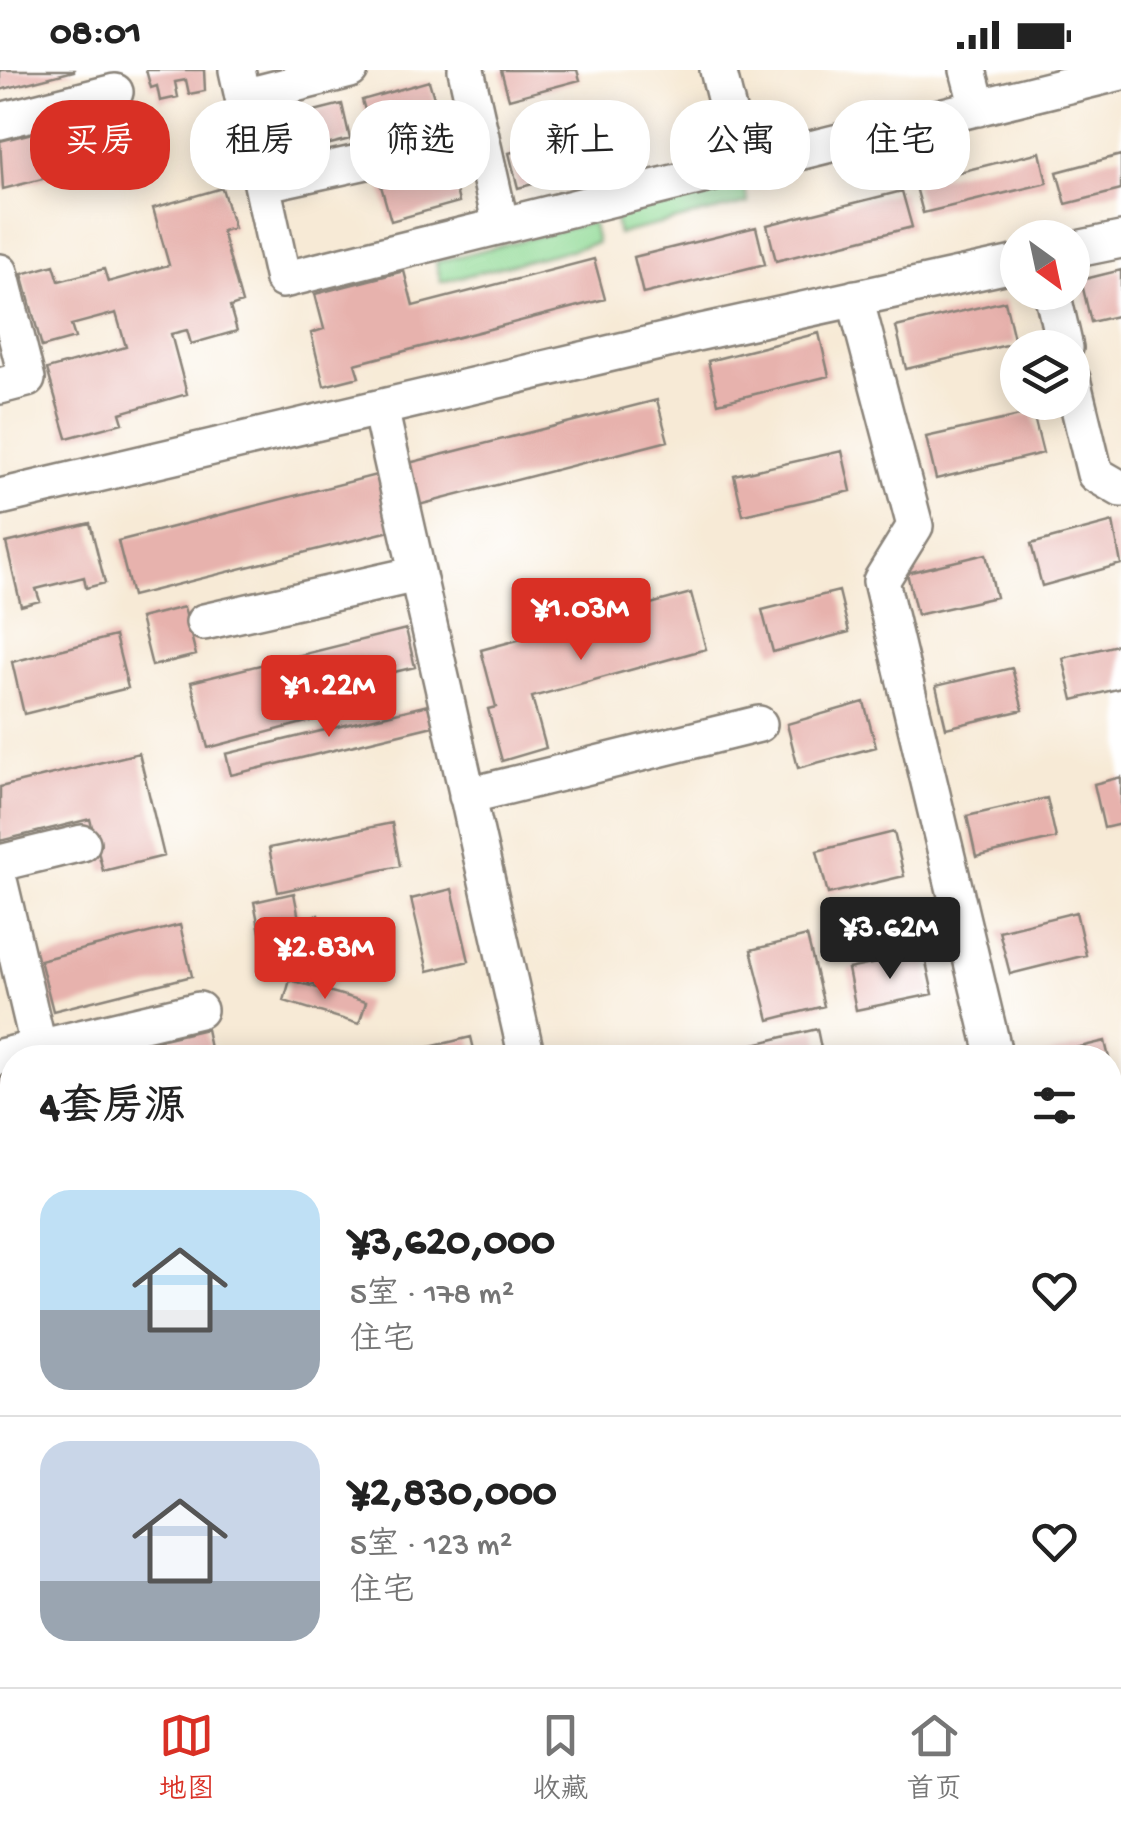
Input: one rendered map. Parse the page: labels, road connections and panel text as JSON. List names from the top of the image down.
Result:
{
  "north": "bottom right",
  "page": {
    "status": "08:01",
    "chip": [
      "买房",
      "租房",
      "筛选",
      "新上",
      "公寓",
      "住宅"
    ],
    "price": [
      "¥1.03M",
      "¥1.22M",
      "¥3.62M",
      "¥2.83M"
    ],
    "heading": "4套房源",
    "list": [
      {
        "name": "¥3,620,000",
        "note": "5室 · 178 m² · 住宅"
      },
      {
        "name": "¥2,830,000",
        "note": "5室 · 123 m² · 住宅"
      }
    ],
    "tabs": ["地图", "收藏", "首页"]
  }
}
